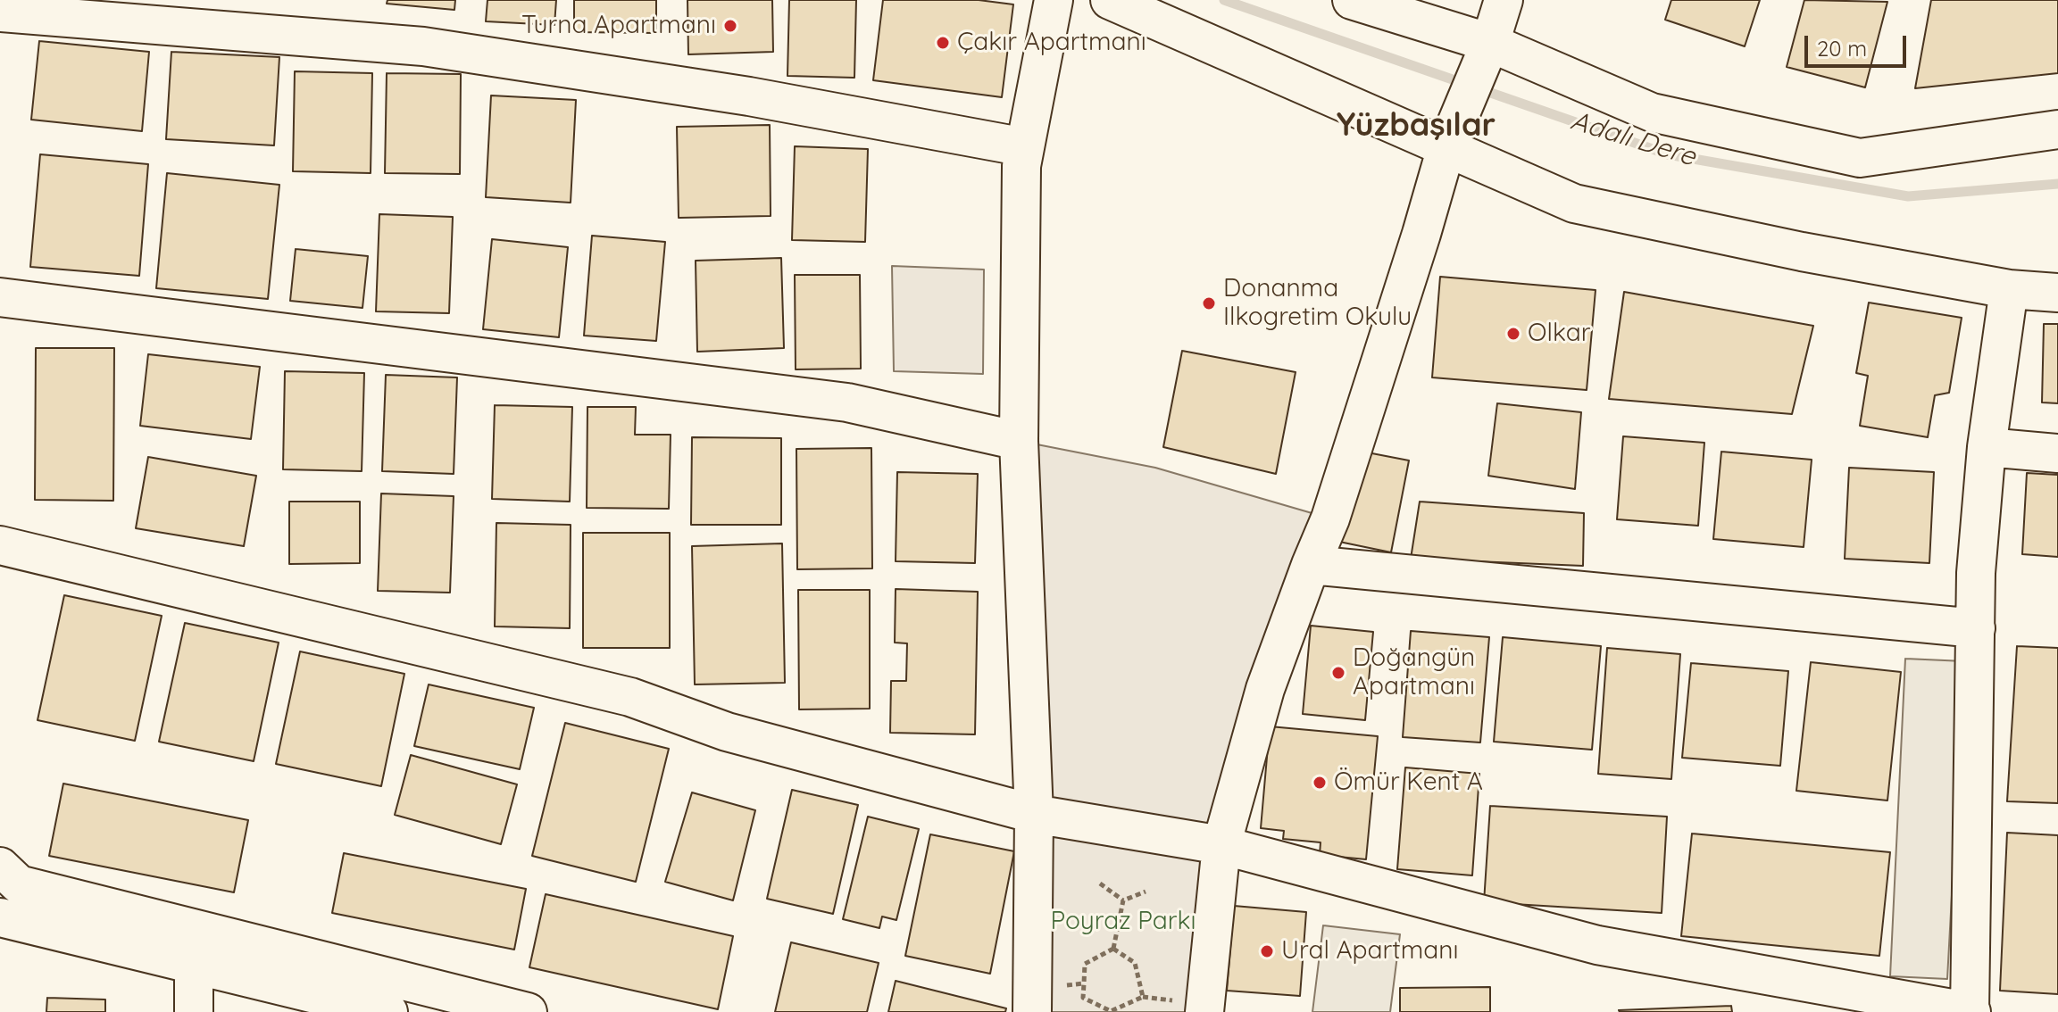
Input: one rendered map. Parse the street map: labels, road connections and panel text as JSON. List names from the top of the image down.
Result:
{
  "districts": ["Yüzbaşılar"],
  "water": ["Adalı Dere"],
  "parks": ["Poyraz Parkı"],
  "places": [
    "Turna Apartmanı",
    "Çakır Apartmanı",
    "Donanma Ilkogretim Okulu",
    "Olkar",
    "Doğangün Apartmanı",
    "Ömür Kent A",
    "Ural Apartmanı"
  ],
  "scale_bar": "20 m"
}
